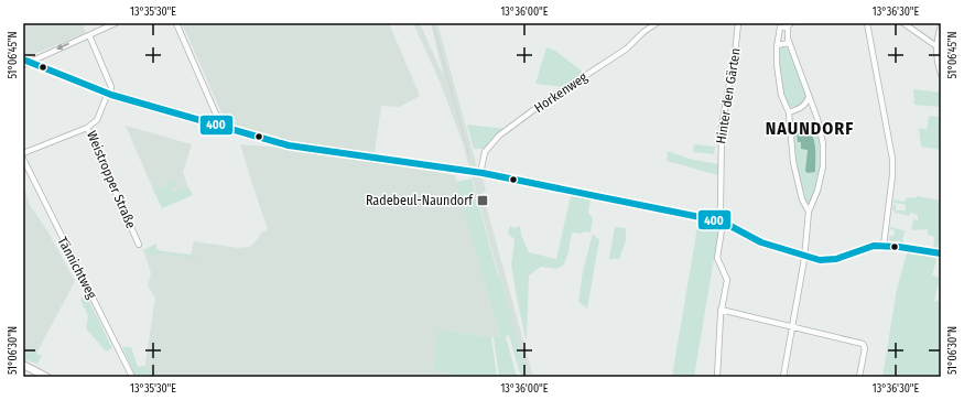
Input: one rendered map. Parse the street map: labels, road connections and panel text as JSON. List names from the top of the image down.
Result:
{
  "streets": {
    "street": [
      "Horkenweg",
      "Hinter den Gärten",
      "Weistropper Straße",
      "Tännichtweg"
    ]
  },
  "districts": ["NAUNDORF"],
  "places": {
    "transit": ["Radebeul-Naundorf"]
  },
  "lines": ["transit line 400"],
  "coordinates": [
    "13°35'30\"E",
    "13°36'00\"E",
    "13°36'30\"E",
    "51°06'45\"N",
    "51°06'30\"N"
  ]
}
